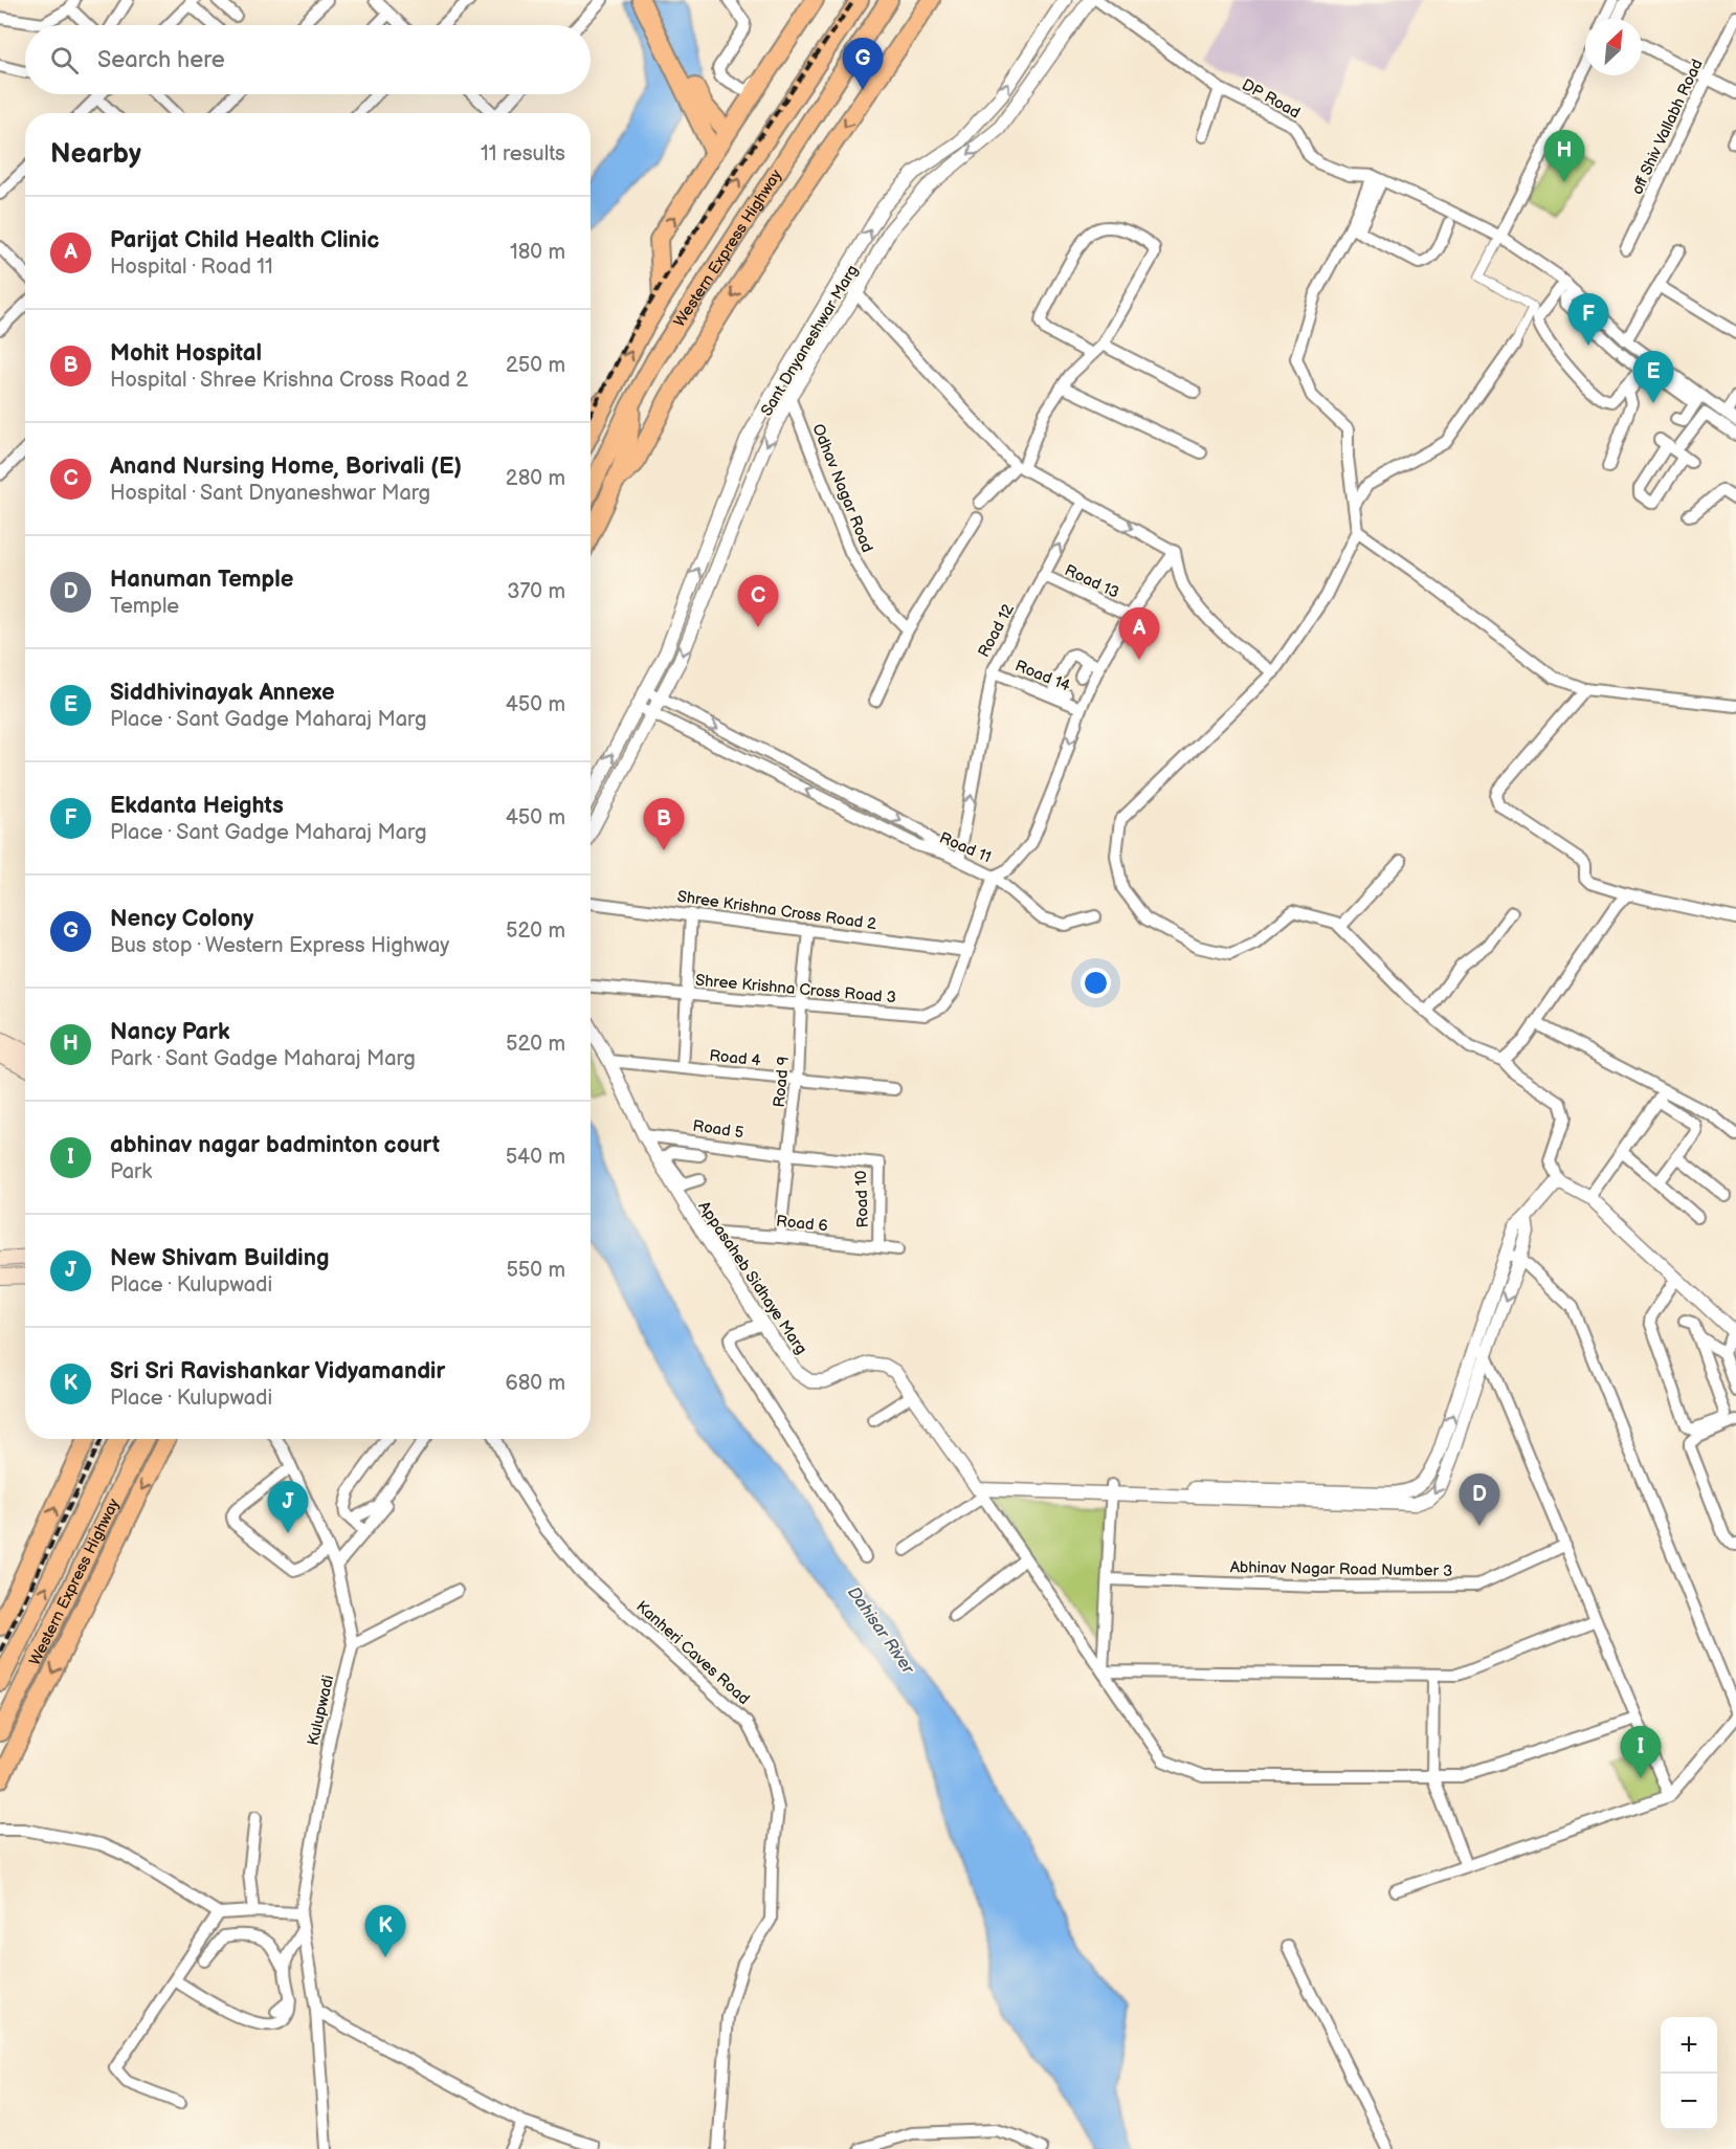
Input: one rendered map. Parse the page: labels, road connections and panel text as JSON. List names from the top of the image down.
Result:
{
  "streets": {
    "main road": ["Western Express Highway"],
    "street": [
      "DP Road",
      "off Shiv Vallabh Road",
      "Sant Dnyaneshwar Marg",
      "Odhav Nagar Road",
      "Road 13",
      "Road 12",
      "Road 14",
      "Road 11",
      "Shree Krishna Cross Road 2",
      "Shree Krishna Cross Road 3",
      "Road 4",
      "Road 9",
      "Road 5",
      "Road 10",
      "Road 6",
      "Appasaheb Sidhaye Marg",
      "Abhinav Nagar Road Number 3",
      "Kanheri Caves Road",
      "Kulupwadi"
    ]
  },
  "crossings": [
    ["Sant Dnyaneshwar Marg", "Odhav Nagar Road"],
    ["Sant Dnyaneshwar Marg", "Road 11"],
    ["Road 13", "Road 12"],
    ["Road 13", "Road 11"],
    ["Road 12", "Road 14"],
    ["Road 12", "Road 11"],
    ["Road 14", "Road 11"],
    ["Road 11", "Shree Krishna Cross Road 3"],
    ["Shree Krishna Cross Road 2", "Shree Krishna Cross Road 3"],
    ["Shree Krishna Cross Road 2", "Road 9"],
    ["Shree Krishna Cross Road 3", "Road 9"],
    ["Road 4", "Road 9"],
    ["Road 4", "Appasaheb Sidhaye Marg"],
    ["Road 9", "Road 5"],
    ["Road 9", "Road 10"],
    ["Road 9", "Road 6"],
    ["Road 5", "Road 10"],
    ["Road 5", "Appasaheb Sidhaye Marg"],
    ["Road 10", "Road 6"],
    ["Road 6", "Appasaheb Sidhaye Marg"]
  ],
  "one_way": ["Road 12"],
  "water": ["Dahisar River"],
  "north": "top right",
  "page": {
    "search": "Search here",
    "pins": [
      "G",
      "H",
      "F",
      "E",
      "C",
      "A",
      "B",
      "D",
      "J",
      "I",
      "K"
    ],
    "heading": ["Nearby", "11 results"],
    "list": [
      {
        "mark": "A",
        "name": "Parijat Child Health Clinic",
        "note": "Hospital · Road 11",
        "value": "180 m"
      },
      {
        "mark": "B",
        "name": "Mohit Hospital",
        "note": "Hospital · Shree Krishna Cross Road 2",
        "value": "250 m"
      },
      {
        "mark": "C",
        "name": "Anand Nursing Home, Borivali (E)",
        "note": "Hospital · Sant Dnyaneshwar Marg",
        "value": "280 m"
      },
      {
        "mark": "D",
        "name": "Hanuman Temple",
        "note": "Temple",
        "value": "370 m"
      },
      {
        "mark": "E",
        "name": "Siddhivinayak Annexe",
        "note": "Place · Sant Gadge Maharaj Marg",
        "value": "450 m"
      },
      {
        "mark": "F",
        "name": "Ekdanta Heights",
        "note": "Place · Sant Gadge Maharaj Marg",
        "value": "450 m"
      },
      {
        "mark": "G",
        "name": "Nency Colony",
        "note": "Bus stop · Western Express Highway",
        "value": "520 m"
      },
      {
        "mark": "H",
        "name": "Nancy Park",
        "note": "Park · Sant Gadge Maharaj Marg",
        "value": "520 m"
      },
      {
        "mark": "I",
        "name": "abhinav nagar badminton court",
        "note": "Park",
        "value": "540 m"
      },
      {
        "mark": "J",
        "name": "New Shivam Building",
        "note": "Place · Kulupwadi",
        "value": "550 m"
      },
      {
        "mark": "K",
        "name": "Sri Sri Ravishankar Vidyamandir",
        "note": "Place · Kulupwadi",
        "value": "680 m"
      }
    ],
    "map_buttons": ["+", "−"]
  }
}
